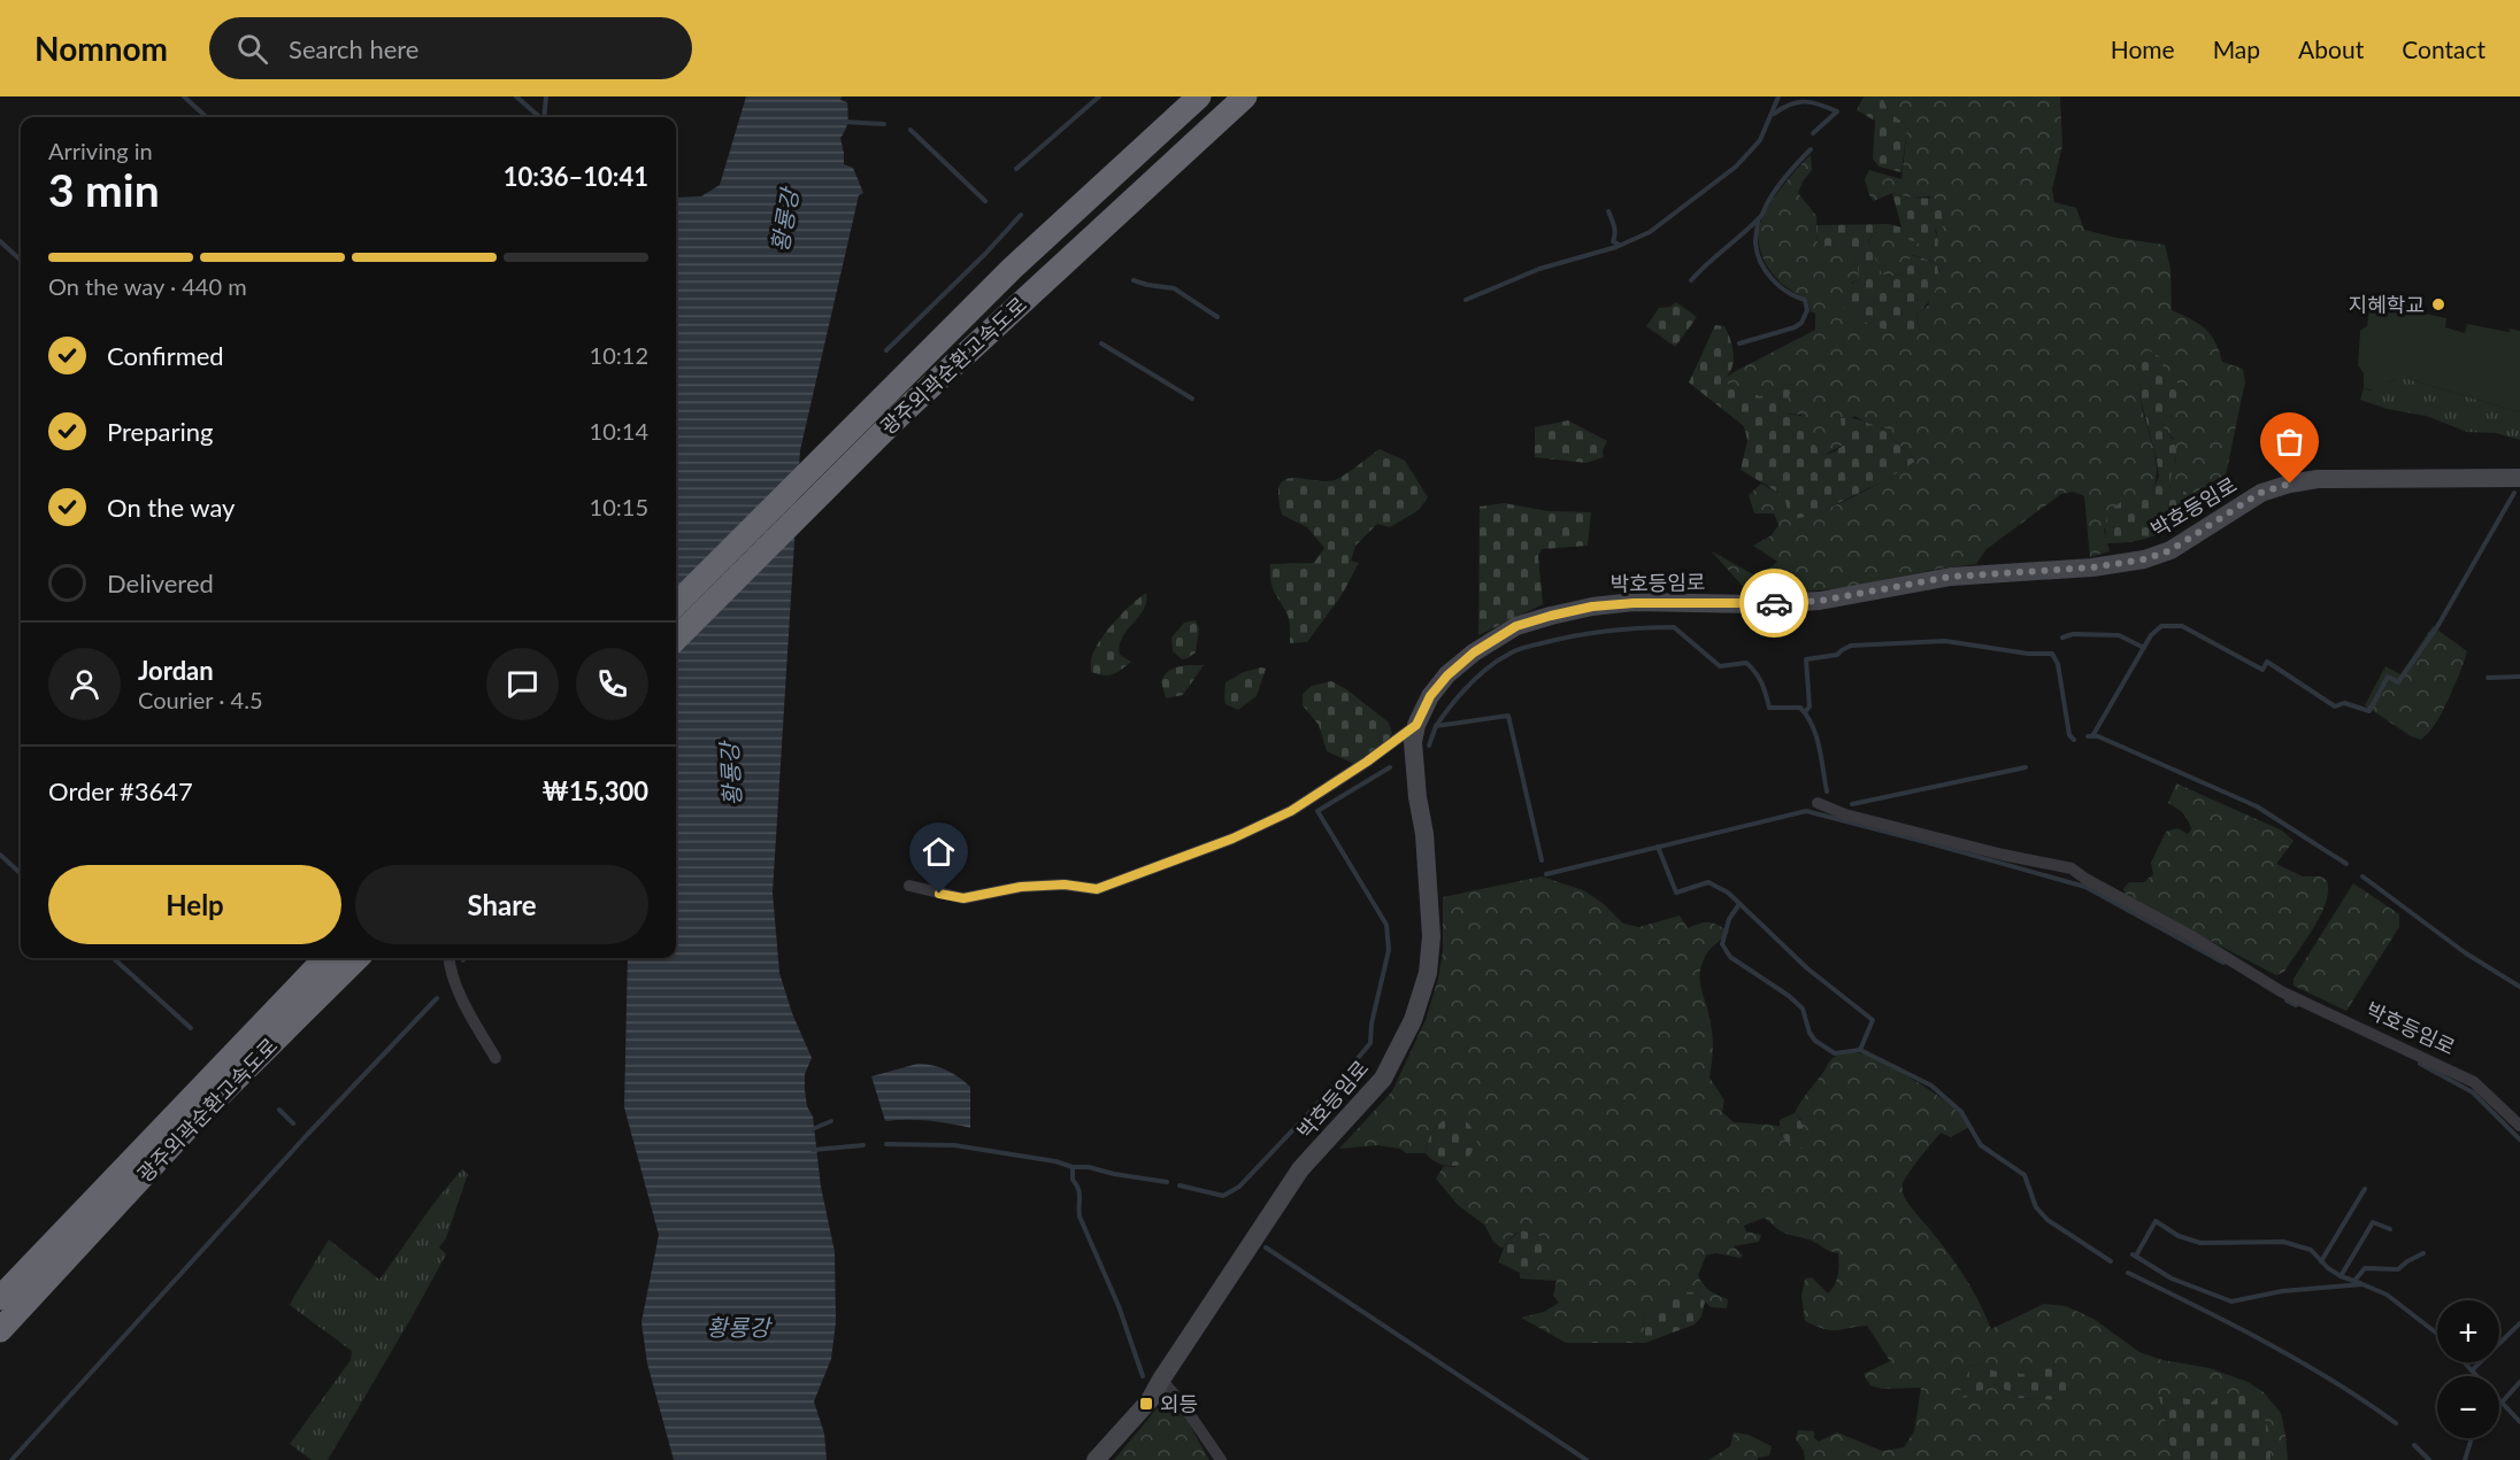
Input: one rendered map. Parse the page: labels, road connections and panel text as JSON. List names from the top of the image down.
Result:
{
  "streets": {
    "highway": ["광주외곽순환고속도로"],
    "street": ["박호등임로"]
  },
  "water": ["황룡강"],
  "places": {
    "other": ["지혜학교"],
    "transit": ["외등"]
  },
  "page": {
    "header": "Nomnom",
    "search": "Search here",
    "nav": [
      "Home",
      "Map",
      "About",
      "Contact"
    ],
    "heading": ["3 min", "Arriving in", "10:36–10:41"],
    "panel": [
      "Jordan",
      "Courier · 4.5",
      "Order #3647",
      "₩15,300"
    ],
    "bar": "On the way · 440 m",
    "list": [
      ["Confirmed", "10:12"],
      ["Preparing", "10:14"],
      ["On the way", "10:15"],
      "Delivered"
    ],
    "buttons": ["Help", "Share"],
    "map_buttons": ["+", "−"]
  }
}
